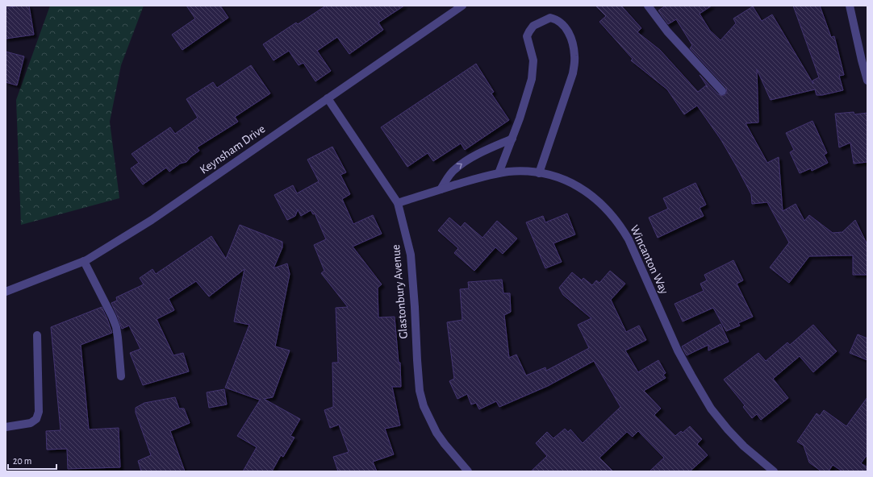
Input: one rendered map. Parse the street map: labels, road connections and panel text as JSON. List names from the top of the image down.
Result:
{
  "streets": {
    "street": ["Keynsham Drive", "Wincanton Way", "Glastonbury Avenue"]
  },
  "crossings": [
    ["Keynsham Drive", "Glastonbury Avenue"],
    ["Wincanton Way", "Glastonbury Avenue"]
  ],
  "scale_bar": "20 m"
}
